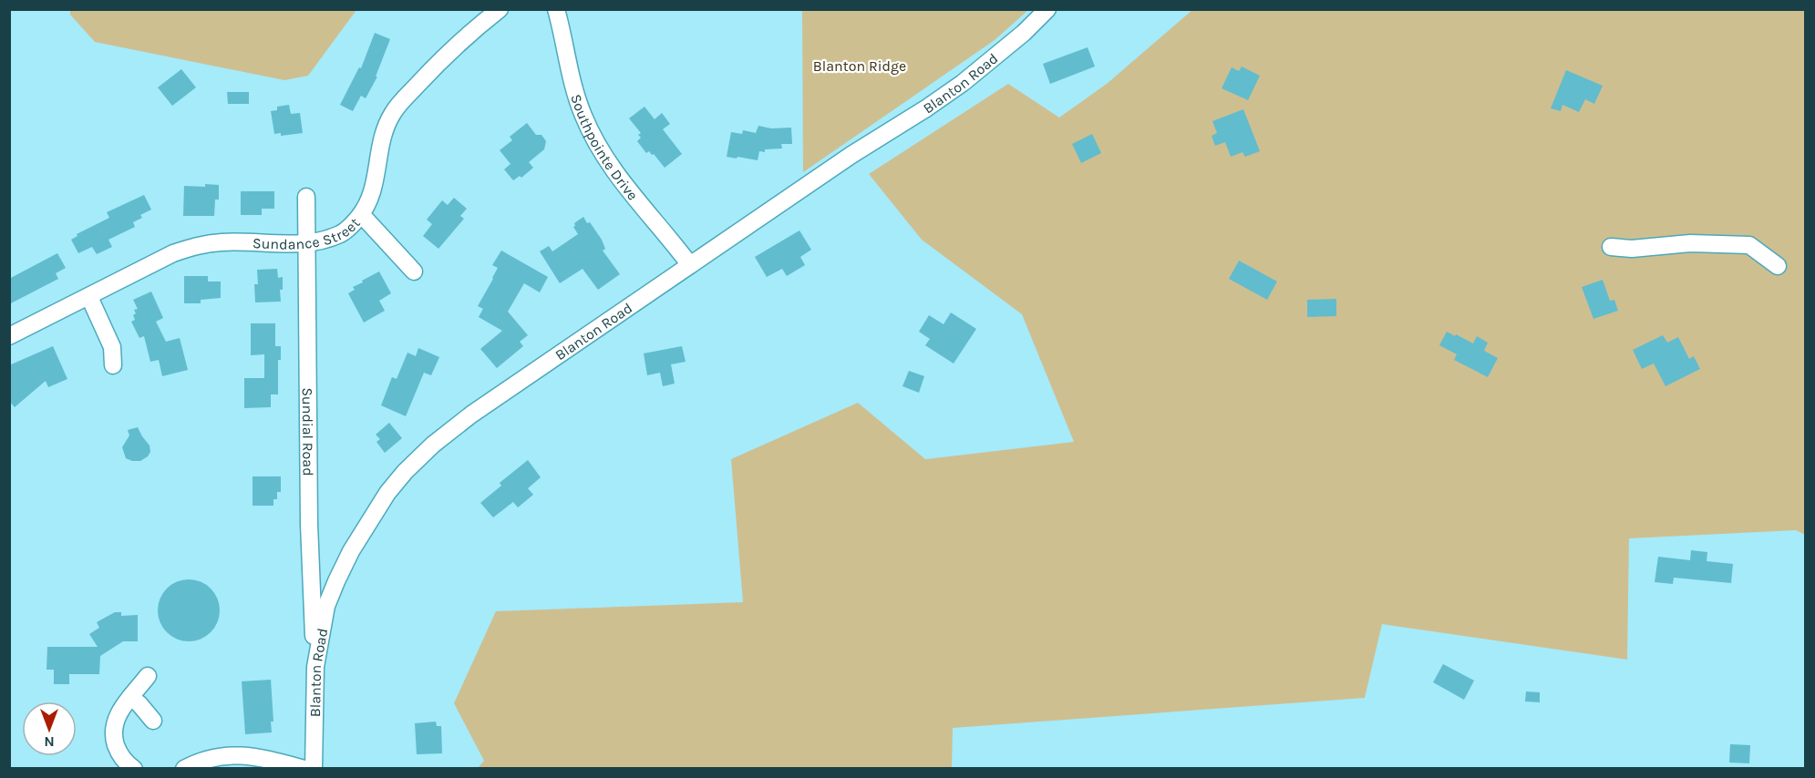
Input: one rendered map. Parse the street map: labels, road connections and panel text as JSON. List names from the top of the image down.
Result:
{
  "streets": {
    "street": [
      "Blanton Road",
      "Southpointe Drive",
      "Sundance Street",
      "Sundial Road"
    ]
  },
  "crossings": [
    ["Blanton Road", "Southpointe Drive"],
    ["Blanton Road", "Sundial Road"],
    ["Sundance Street", "Sundial Road"]
  ],
  "parks": ["Blanton Ridge"],
  "north": "bottom"
}
